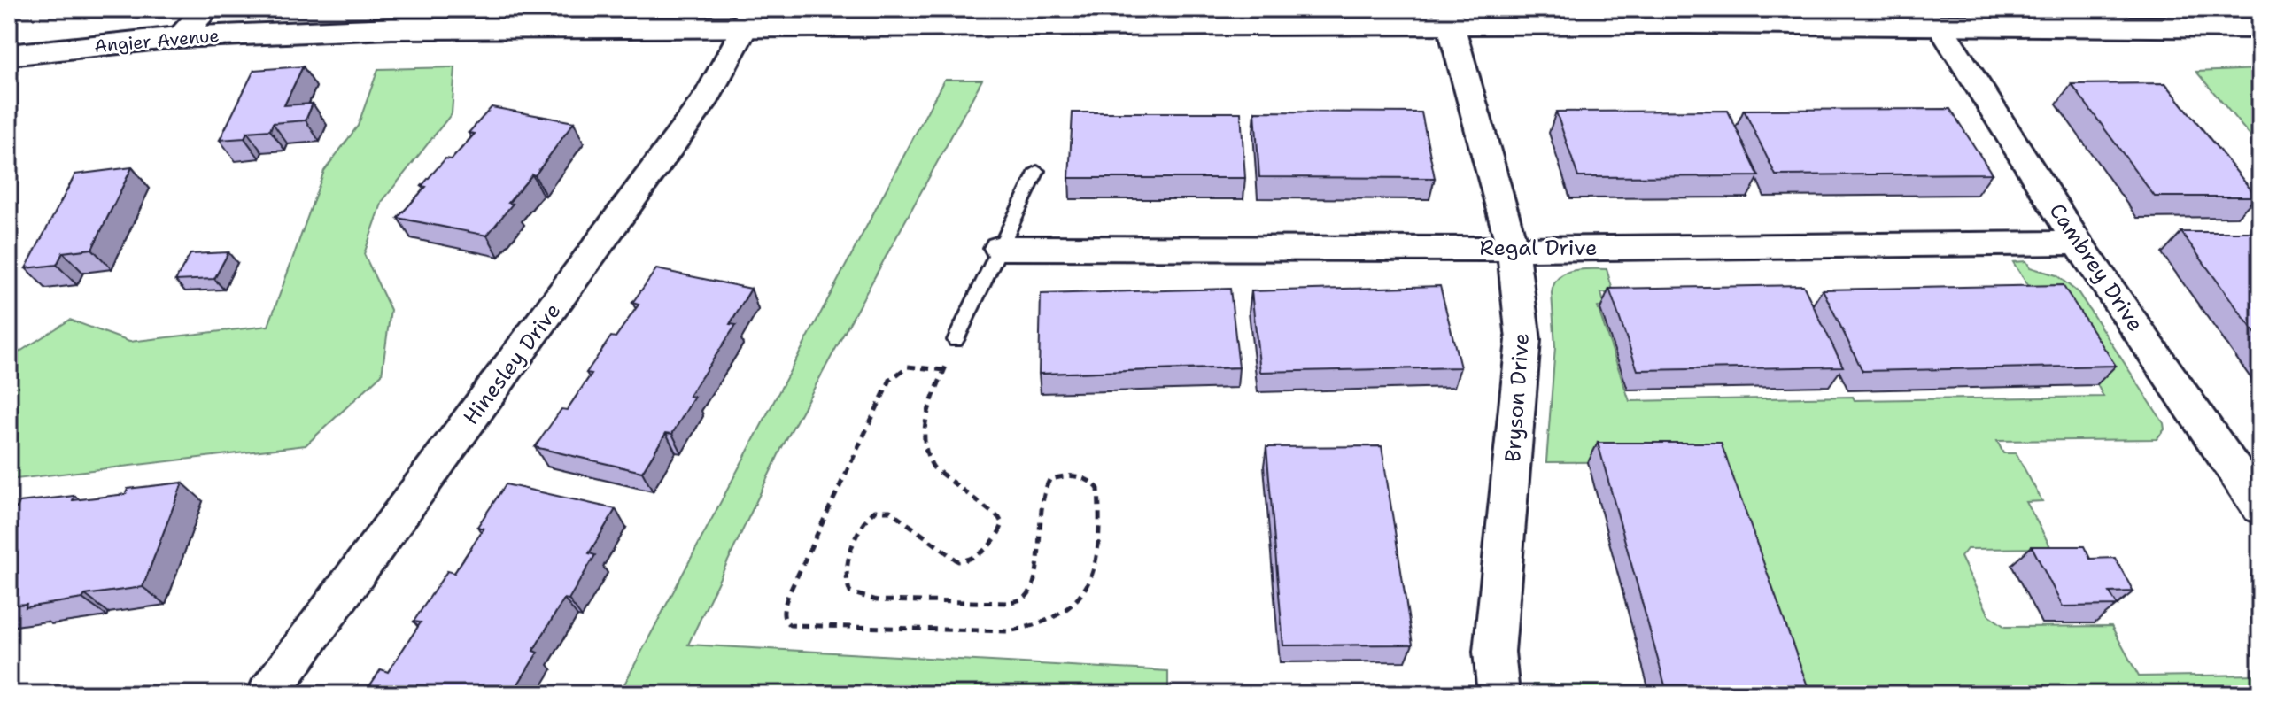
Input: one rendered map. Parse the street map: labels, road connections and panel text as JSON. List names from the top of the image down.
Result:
{
  "streets": {
    "street": [
      "Angier Avenue",
      "Regal Drive",
      "Cambrey Drive",
      "Hinesley Drive",
      "Bryson Drive"
    ]
  },
  "crossings": [
    ["Angier Avenue", "Cambrey Drive"],
    ["Angier Avenue", "Hinesley Drive"],
    ["Angier Avenue", "Bryson Drive"],
    ["Regal Drive", "Cambrey Drive"],
    ["Regal Drive", "Bryson Drive"]
  ]
}
